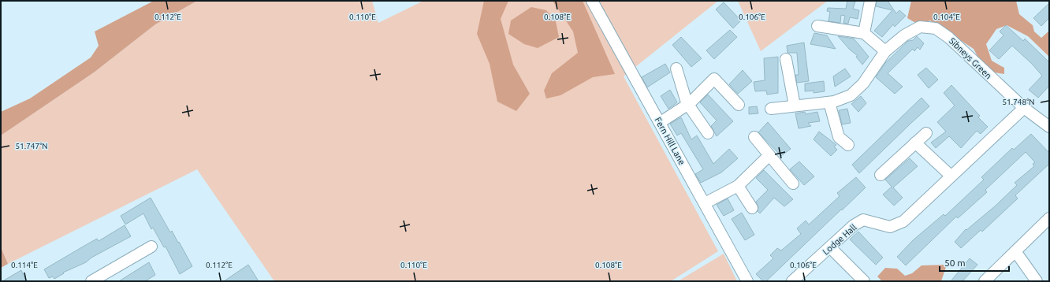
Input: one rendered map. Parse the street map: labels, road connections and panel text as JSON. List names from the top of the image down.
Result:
{
  "streets": {
    "street": ["Sibneys Green", "Fern Hill Lane", "Lodge Hall"]
  },
  "crossings": [
    ["Sibneys Green", "Lodge Hall"]
  ],
  "scale_bar": "50 m",
  "coordinates": [
    "0.112°E",
    "0.110°E",
    "0.108°E",
    "0.106°E",
    "0.104°E",
    "51.748°N",
    "51.747°N",
    "0.114°E"
  ]
}
